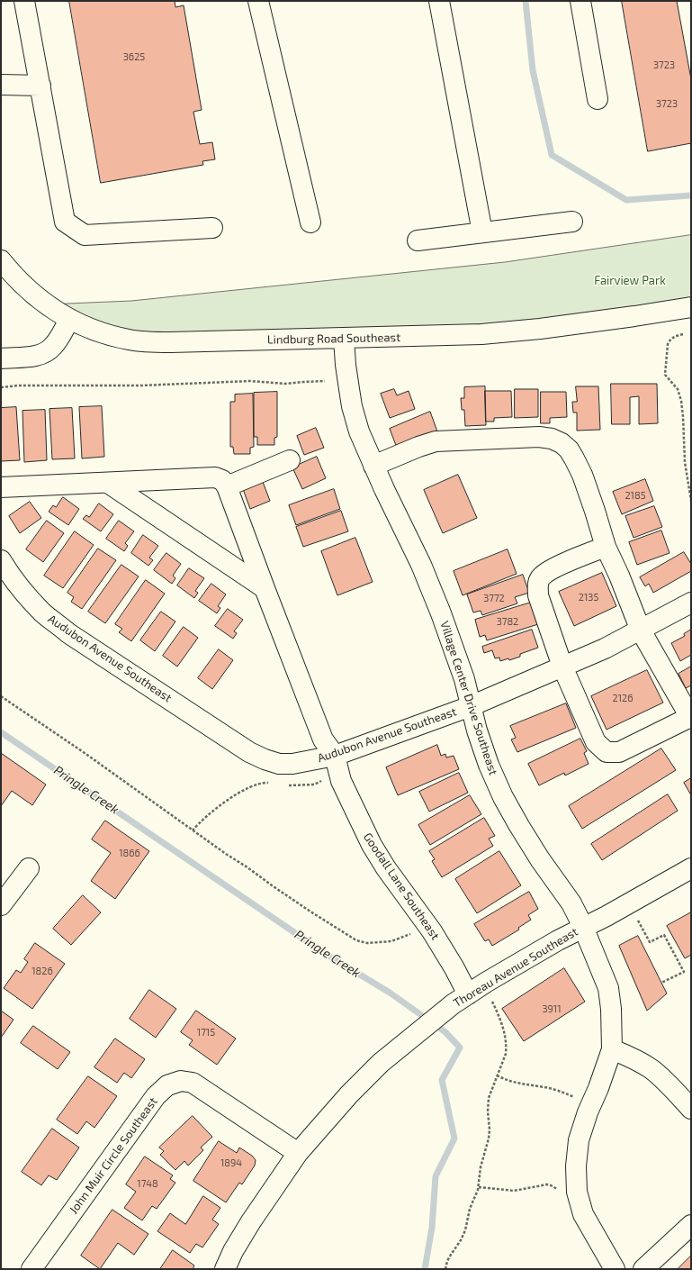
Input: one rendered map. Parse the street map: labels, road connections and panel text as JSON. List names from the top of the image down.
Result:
{
  "streets": {
    "street": [
      "Lindburg Road Southeast",
      "Audubon Avenue Southeast",
      "Village Center Drive Southeast",
      "Goodall Lane Southeast",
      "Thoreau Avenue Southeast",
      "John Muir Circle Southeast"
    ]
  },
  "crossings": [
    ["Lindburg Road Southeast", "Village Center Drive Southeast"],
    ["Audubon Avenue Southeast", "Village Center Drive Southeast"],
    ["Audubon Avenue Southeast", "Goodall Lane Southeast"],
    ["Village Center Drive Southeast", "Thoreau Avenue Southeast"],
    ["Goodall Lane Southeast", "Thoreau Avenue Southeast"],
    ["Thoreau Avenue Southeast", "John Muir Circle Southeast"]
  ],
  "water": ["Pringle Creek"],
  "parks": ["Fairview Park"],
  "house_numbers": [
    "3625",
    "3723",
    "3723",
    "2185",
    "2135",
    "3772",
    "3782",
    "2126",
    "1866",
    "1826",
    "3911",
    "1715",
    "1894",
    "1748"
  ]
}
